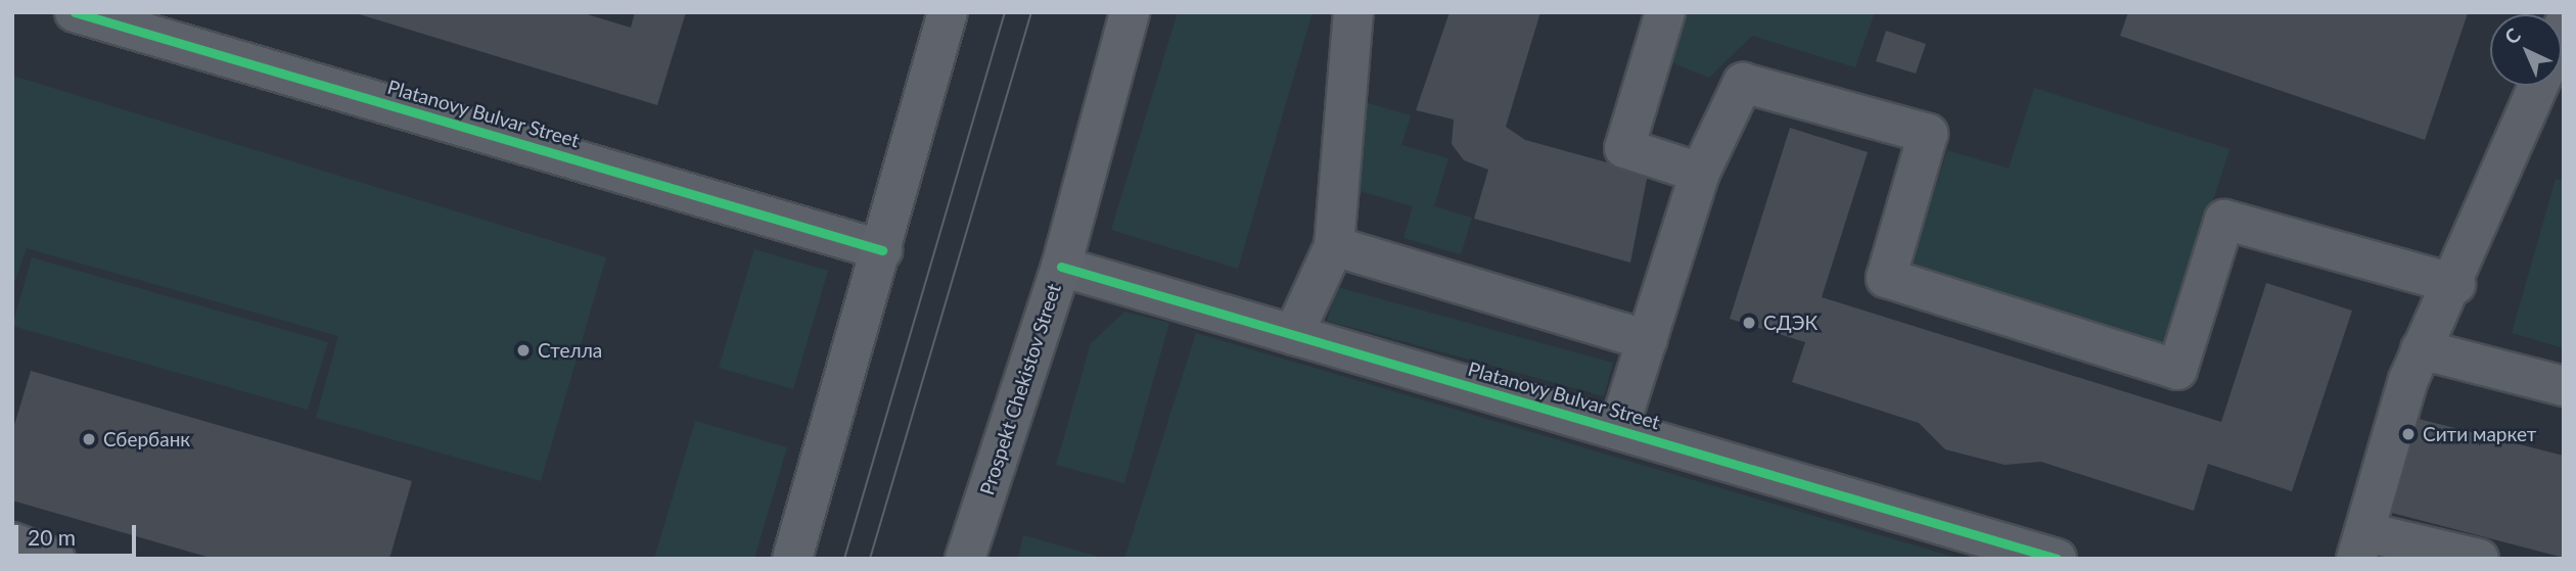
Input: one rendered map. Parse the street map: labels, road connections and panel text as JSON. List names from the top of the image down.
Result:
{
  "streets": {
    "main road": ["Prospekt Chekistov Street"],
    "street": ["Platanovy Bulvar Street"]
  },
  "crossings": [
    ["Platanovy Bulvar Street", "Prospekt Chekistov Street"]
  ],
  "places": [
    "СДЭК",
    "Стелла",
    "Сити маркет",
    "Сбербанк"
  ],
  "scale_bar": "20 m",
  "north": "top left"
}
